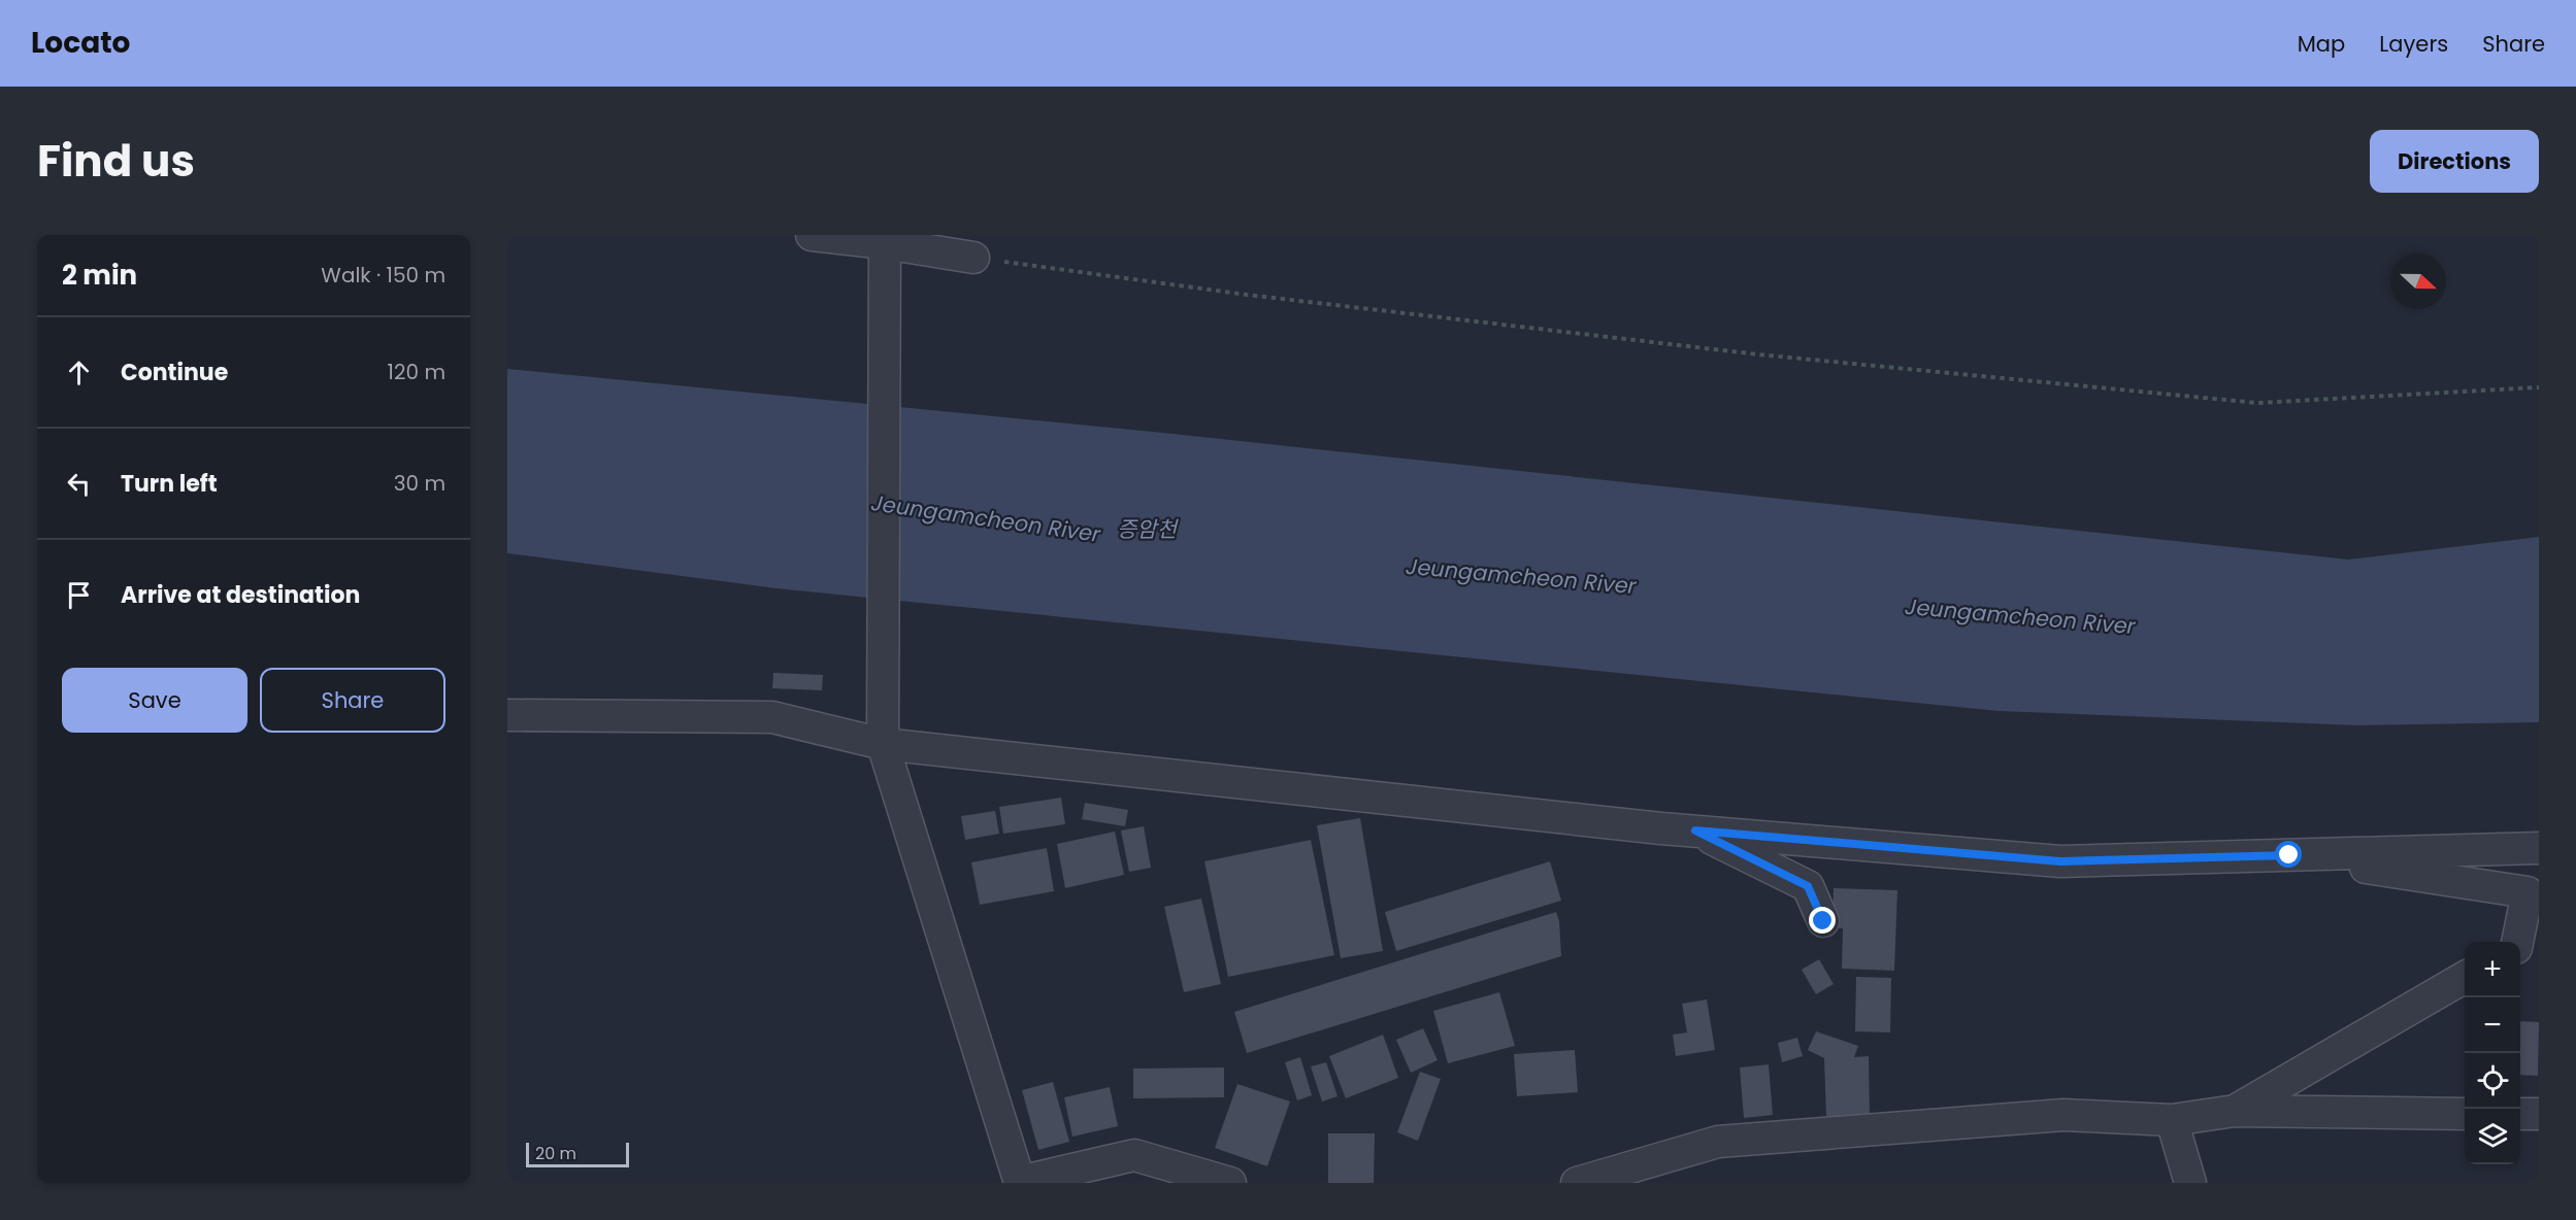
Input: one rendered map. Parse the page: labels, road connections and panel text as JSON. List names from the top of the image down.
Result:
{
  "water": ["Jeungamcheon River", "증암천"],
  "scale_bar": "20 m",
  "north": "right",
  "page": {
    "header": "Locato",
    "nav": ["Map", "Layers", "Share"],
    "title": "Find us",
    "buttons": [
      "Directions",
      ["Save", "Share"]
    ],
    "heading": ["2 min", "Walk · 150 m"],
    "list": [
      ["Continue", "120 m"],
      ["Turn left", "30 m"],
      "Arrive at destination"
    ],
    "map_buttons": ["+", "−"],
    "scale": "20 m"
  }
}
